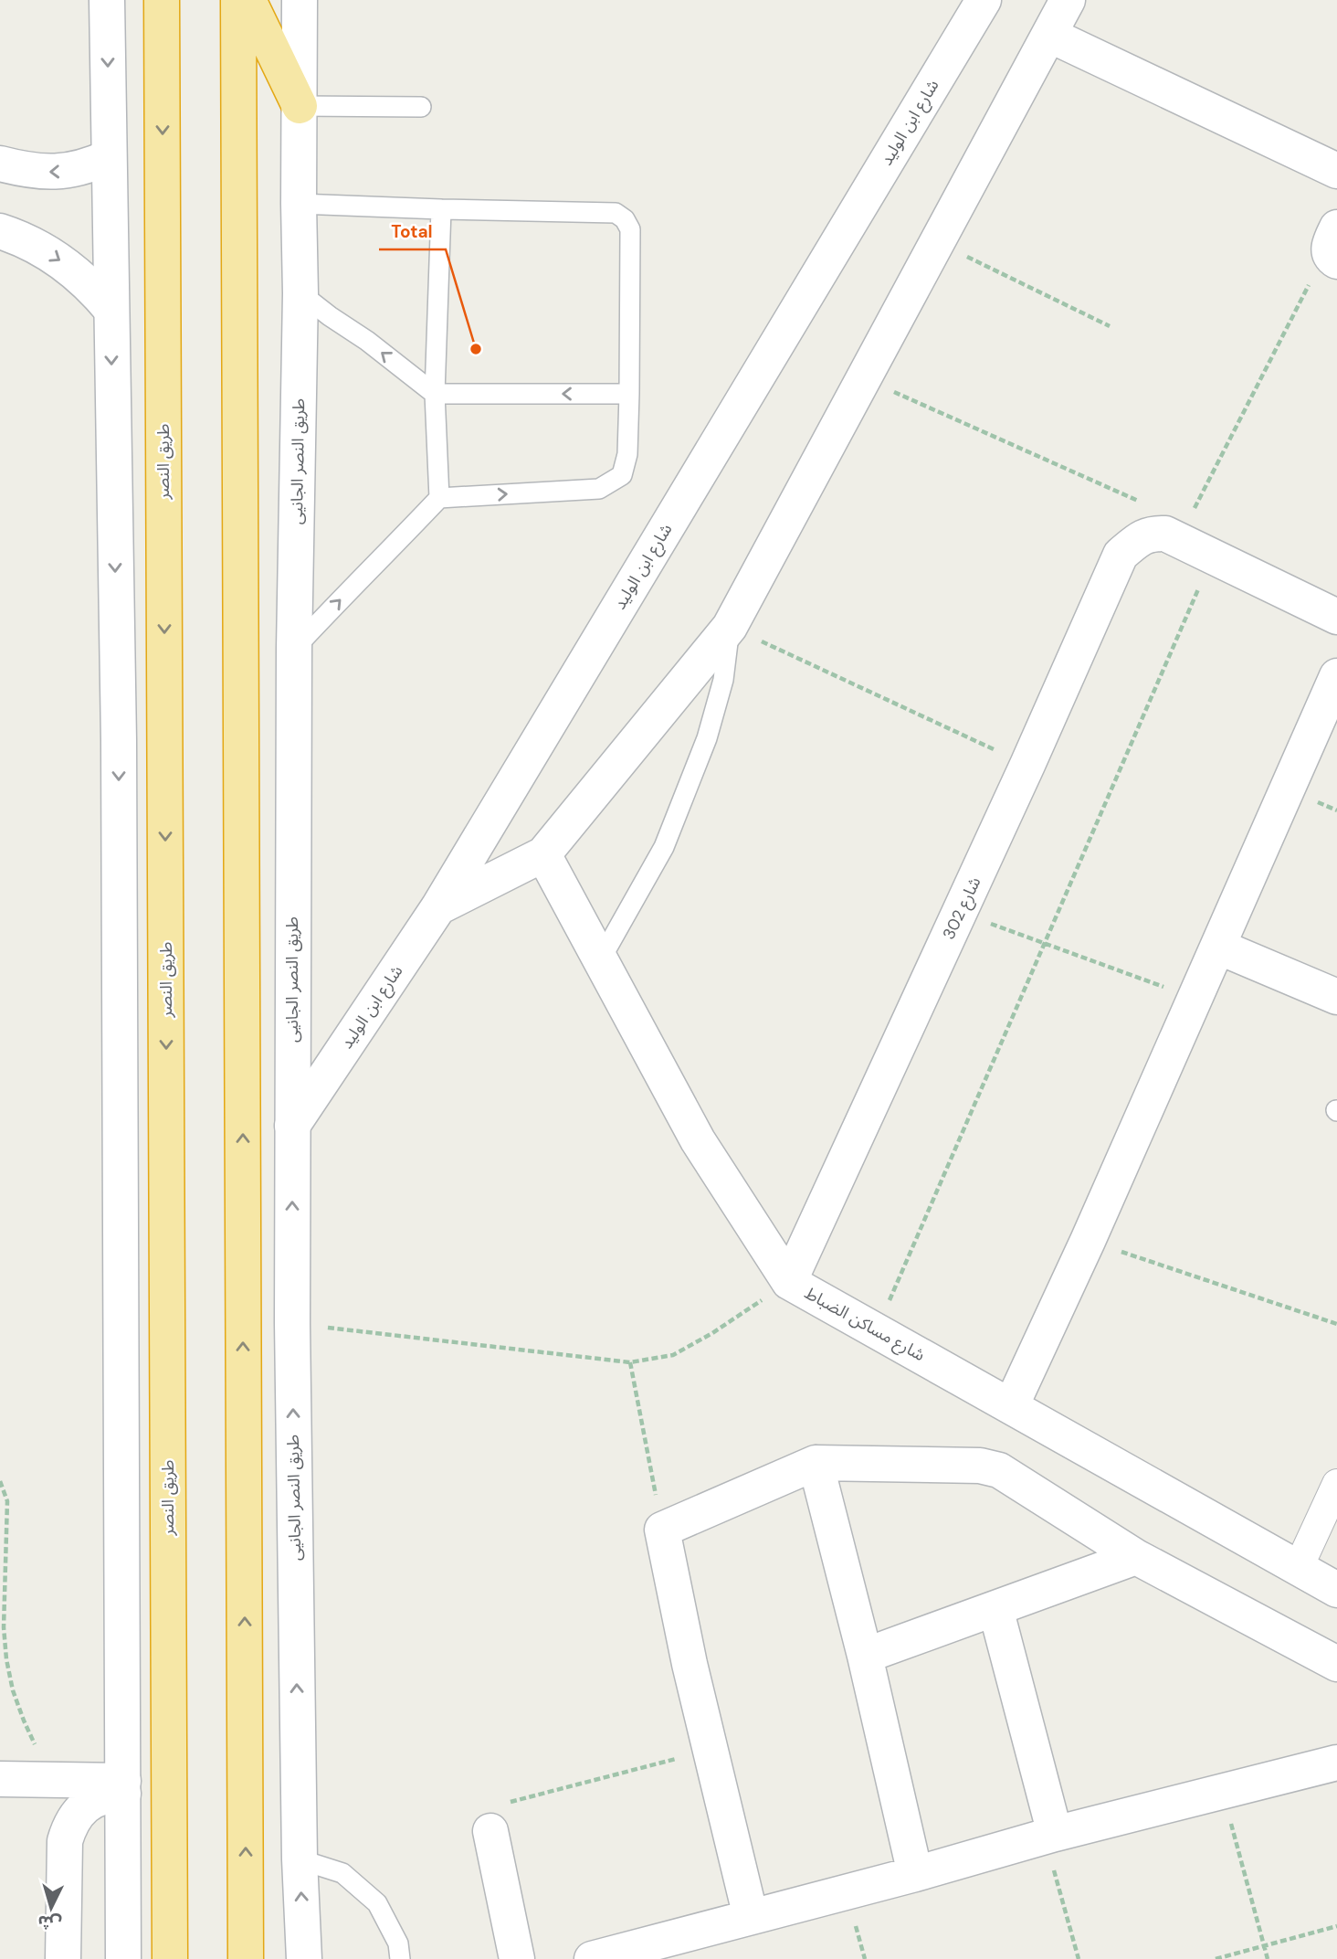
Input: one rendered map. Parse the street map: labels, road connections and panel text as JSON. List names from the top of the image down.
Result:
{
  "streets": {
    "highway": ["طريق النصر"],
    "street": [
      "شارع ابن الوليد",
      "طريق النصر الجانيى",
      "شارع 302",
      "شارع مساكن الضباط"
    ]
  },
  "crossings": [
    ["شارع ابن الوليد", "طريق النصر الجانيى"],
    ["شارع 302", "شارع مساكن الضباط"]
  ],
  "places": ["Total"],
  "north": "bottom"
}
